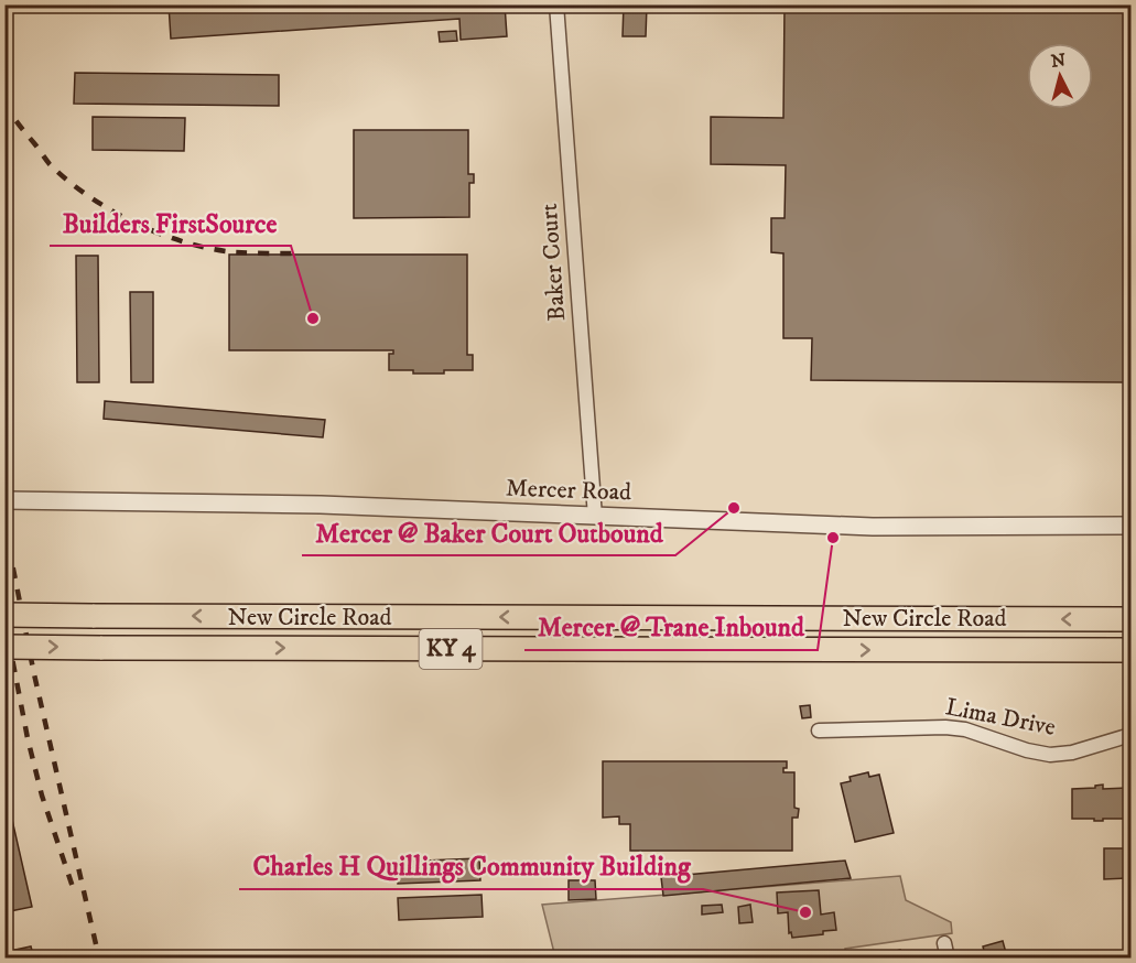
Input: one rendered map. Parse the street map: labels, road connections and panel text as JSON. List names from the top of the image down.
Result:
{
  "streets": {
    "highway": ["New Circle Road", "KY 4"],
    "street": ["Baker Court", "Mercer Road", "Lima Drive"]
  },
  "crossings": [
    ["Baker Court", "Mercer Road"]
  ],
  "places": [
    "Builders FirstSource",
    "Mercer @ Baker Court Outbound",
    "Mercer @ Trane Inbound",
    "Charles H Quillings Community Building"
  ],
  "north": "top"
}
